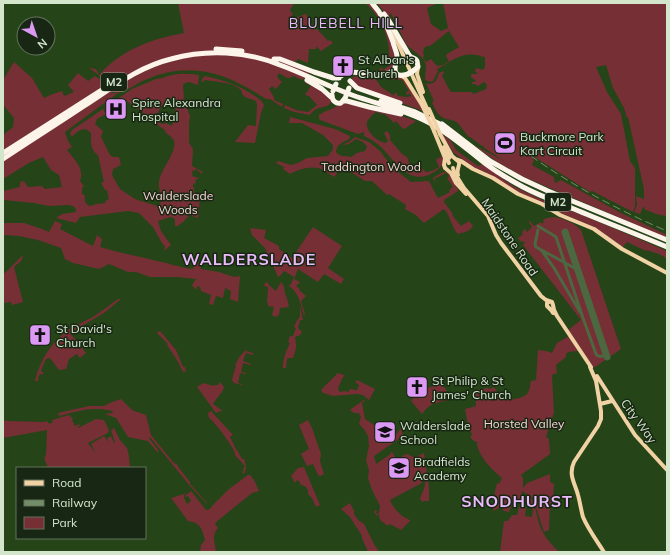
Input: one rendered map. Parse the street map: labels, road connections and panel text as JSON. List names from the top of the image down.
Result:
{
  "streets": {
    "highway": ["M2"],
    "main road": ["Maidstone Road", "City Way"]
  },
  "crossings": [
    ["Maidstone Road", "City Way"]
  ],
  "districts": ["BLUEBELL HILL", "WALDERSLADE", "SNODHURST"],
  "parks": ["Taddington Wood", "Walderslade Woods", "Horsted Valley"],
  "places": {
    "church": ["St Alban's Church", "St David's Church", "St Philip & St James' Church"],
    "hospital": ["Spire Alexandra Hospital"],
    "sports": ["Buckmore Park Kart Circuit"],
    "school or university": ["Walderslade School", "Bradfields Academy"]
  },
  "legend": ["Road", "Railway", "Park"],
  "north": "bottom right"
}
